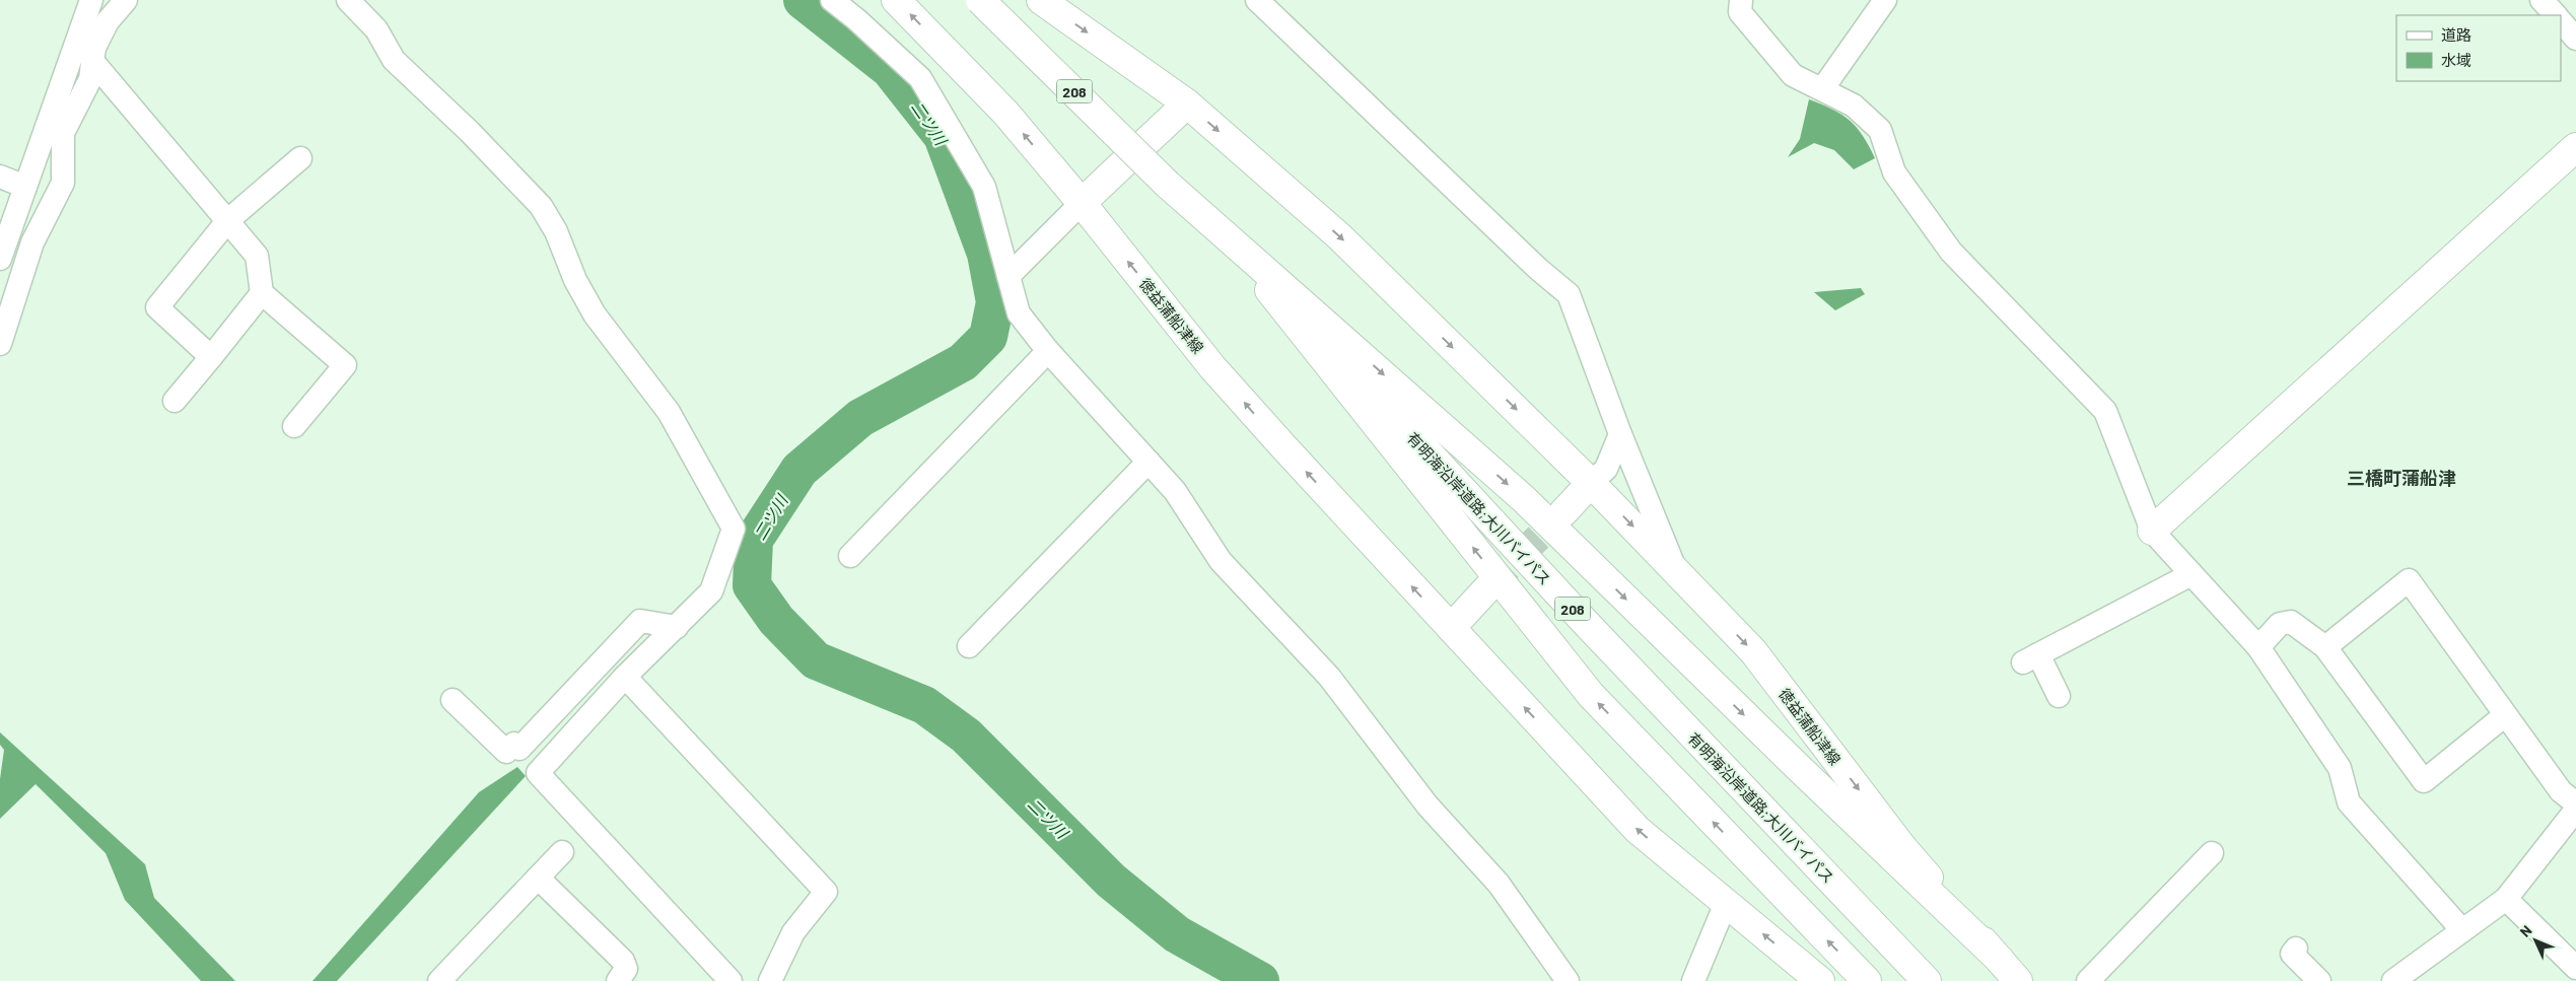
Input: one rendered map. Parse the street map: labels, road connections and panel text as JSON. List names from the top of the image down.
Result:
{
  "streets": {
    "main road": ["208", "徳益蒲船津線", "有明海沿岸道路;大川バイパス"]
  },
  "districts": ["三橋町蒲船津"],
  "water": ["二ツ川"],
  "legend": ["道路", "水域"],
  "north": "top left"
}
